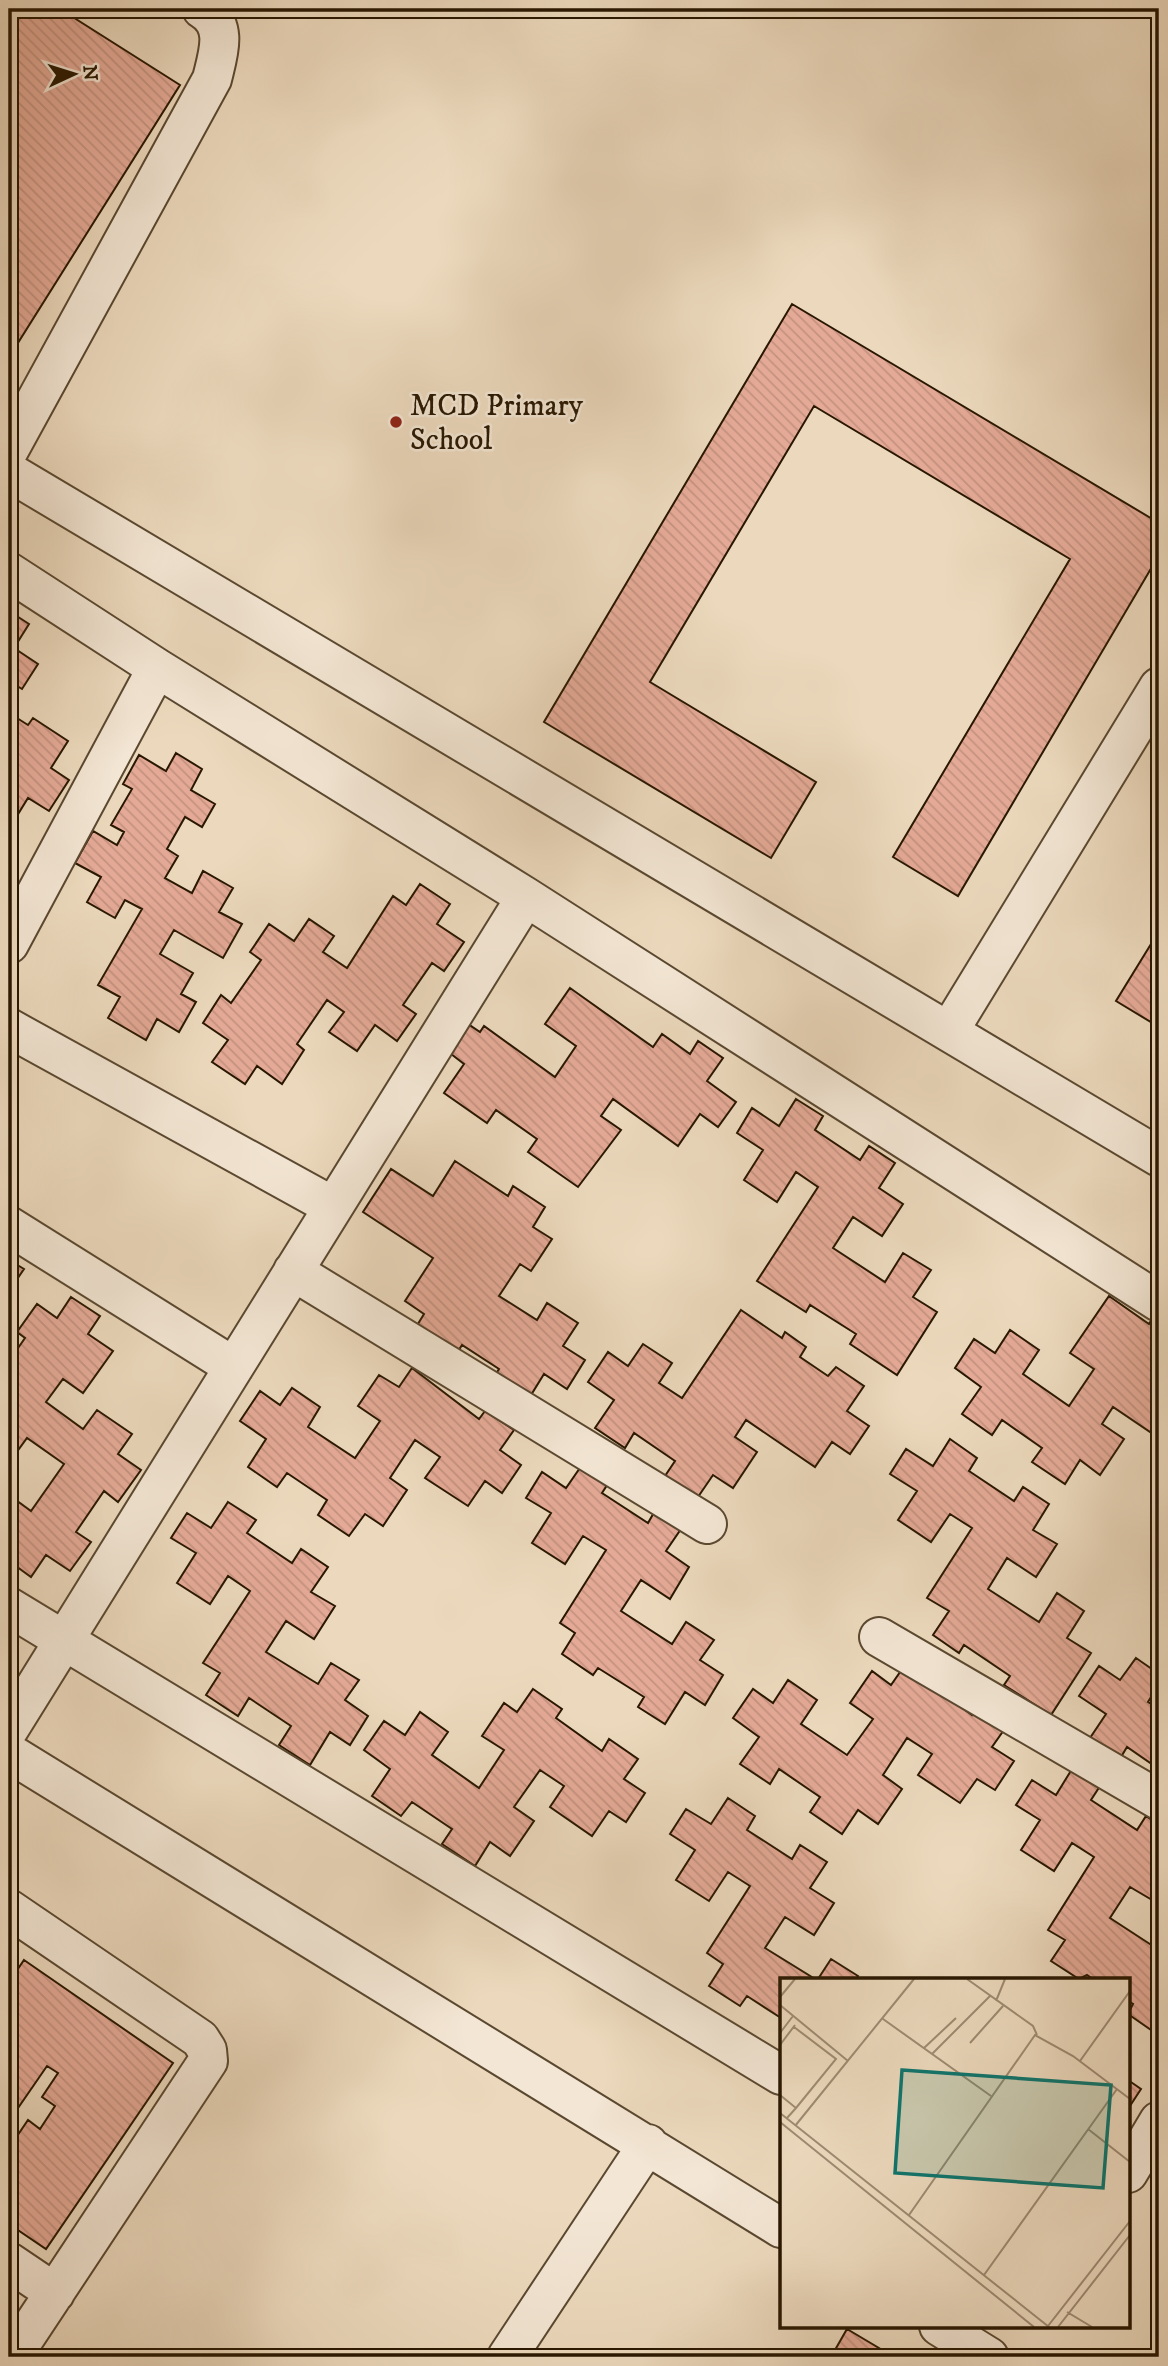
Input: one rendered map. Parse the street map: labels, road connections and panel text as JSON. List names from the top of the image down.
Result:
{
  "places": ["MCD Primary School"],
  "north": "right"
}
